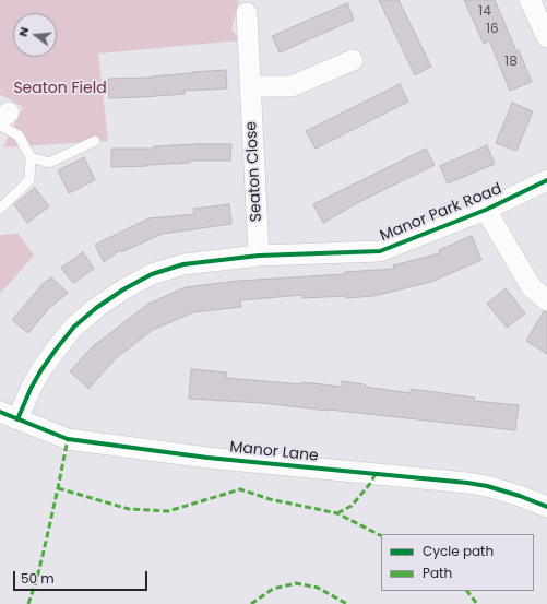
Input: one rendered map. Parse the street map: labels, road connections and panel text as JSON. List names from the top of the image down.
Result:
{
  "streets": {
    "street": ["Seaton Close", "Manor Park Road", "Manor Lane"]
  },
  "crossings": [
    ["Seaton Close", "Manor Park Road"],
    ["Manor Park Road", "Manor Lane"]
  ],
  "parks": ["Seaton Field"],
  "house_numbers": ["14", "16", "18"],
  "legend": ["Cycle path", "Path"],
  "scale_bar": "50 m",
  "north": "left"
}
